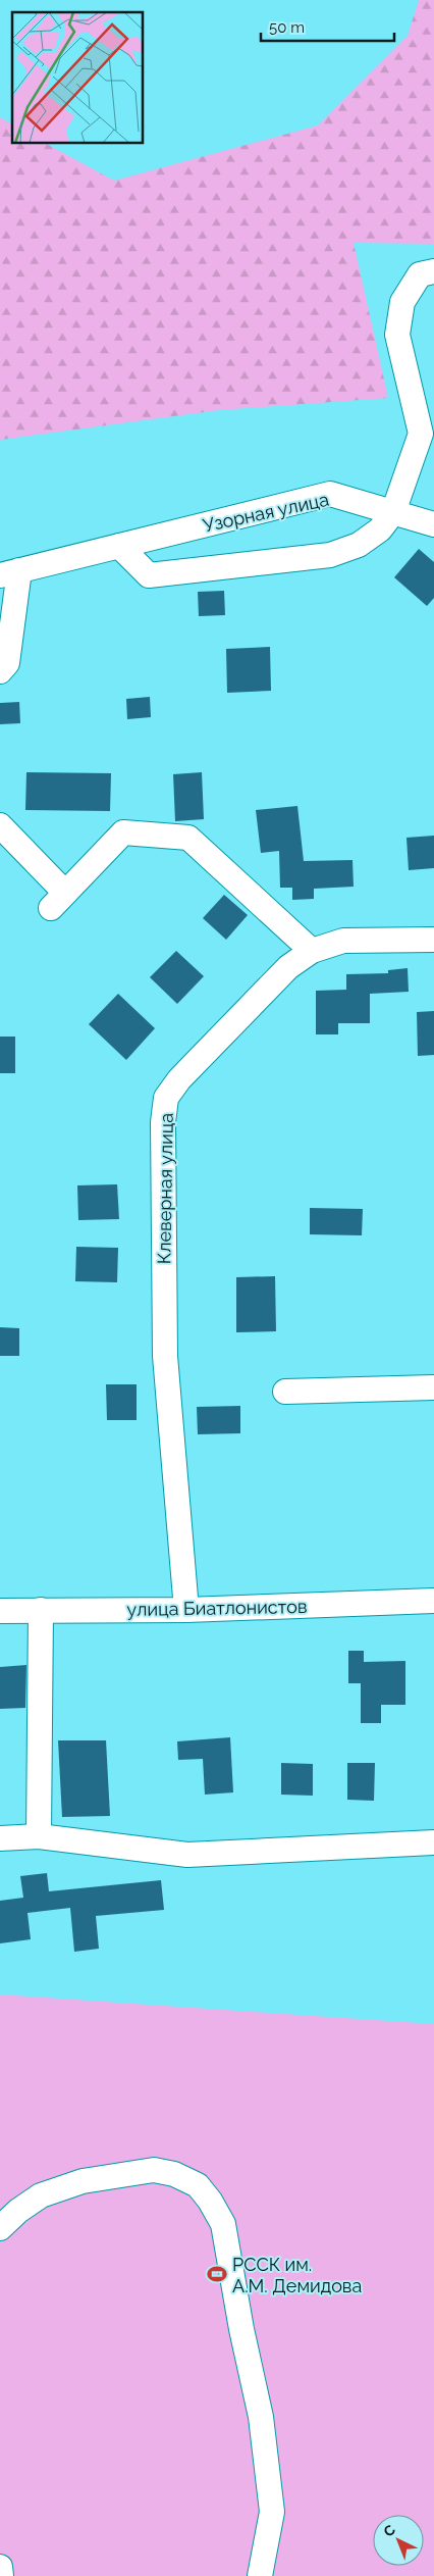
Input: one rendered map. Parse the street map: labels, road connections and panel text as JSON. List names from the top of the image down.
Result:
{
  "streets": {
    "street": ["Узорная улица", "Клеверная улица", "улица Биатлонистов"]
  },
  "crossings": [
    ["Клеверная улица", "улица Биатлонистов"]
  ],
  "places": {
    "sports": ["РССК им. А.М. Демидова"]
  },
  "scale_bar": "50 m",
  "north": "top left"
}
